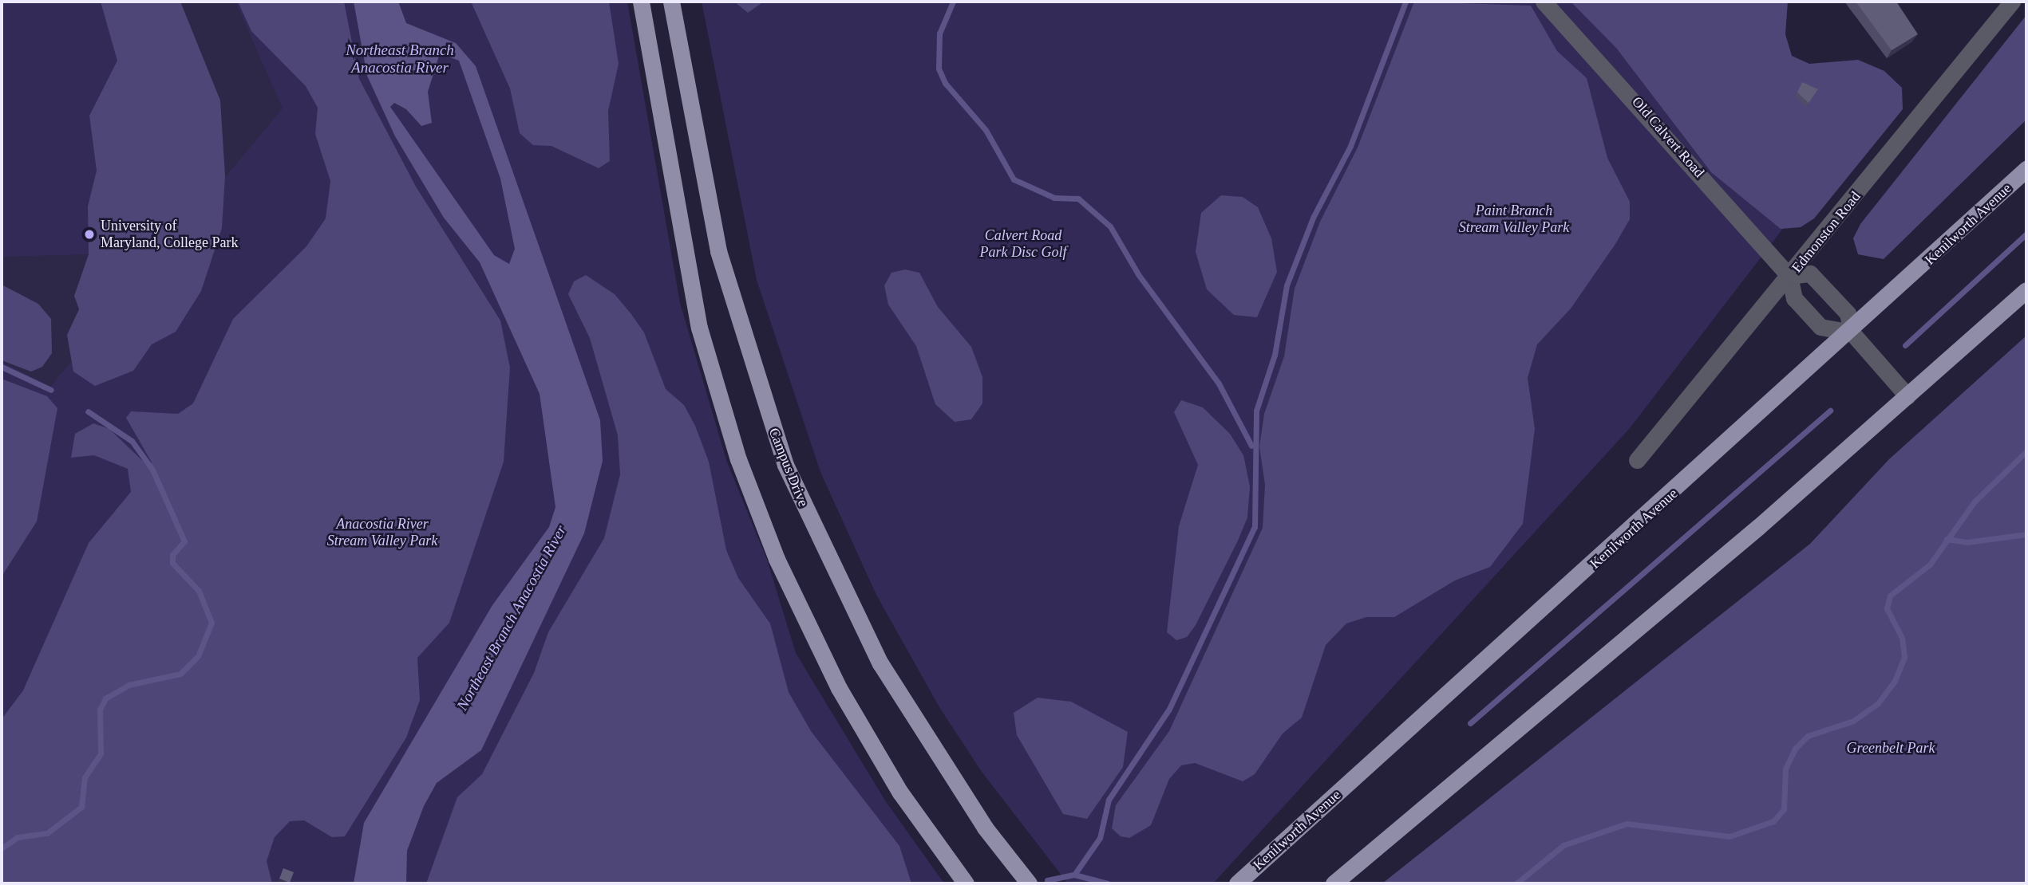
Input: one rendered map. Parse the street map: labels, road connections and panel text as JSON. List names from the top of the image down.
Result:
{
  "streets": {
    "main road": ["Kenilworth Avenue", "Campus Drive"],
    "street": ["Old Calvert Road", "Edmonston Road"]
  },
  "crossings": [
    ["Old Calvert Road", "Kenilworth Avenue"],
    ["Old Calvert Road", "Edmonston Road"]
  ],
  "water": ["Northeast Branch Anacostia River"],
  "parks": [
    "Paint Branch Stream Valley Park",
    "Calvert Road Park Disc Golf",
    "Anacostia River Stream Valley Park",
    "Greenbelt Park"
  ],
  "places": ["University of Maryland, College Park"]
}
